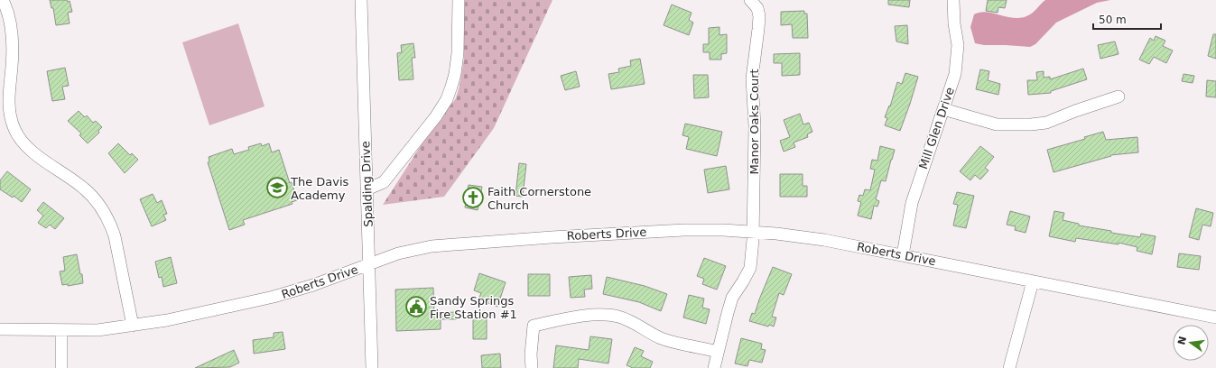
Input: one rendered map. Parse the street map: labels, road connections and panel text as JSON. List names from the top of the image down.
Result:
{
  "streets": {
    "street": [
      "Manor Oaks Court",
      "Mill Glen Drive",
      "Spalding Drive",
      "Roberts Drive"
    ]
  },
  "crossings": [
    ["Manor Oaks Court", "Roberts Drive"],
    ["Mill Glen Drive", "Roberts Drive"],
    ["Spalding Drive", "Roberts Drive"]
  ],
  "places": {
    "school or university": ["The Davis Academy"],
    "church": ["Faith Cornerstone Church"],
    "public building": ["Sandy Springs Fire Station #1"]
  },
  "scale_bar": "50 m",
  "north": "left"
}
